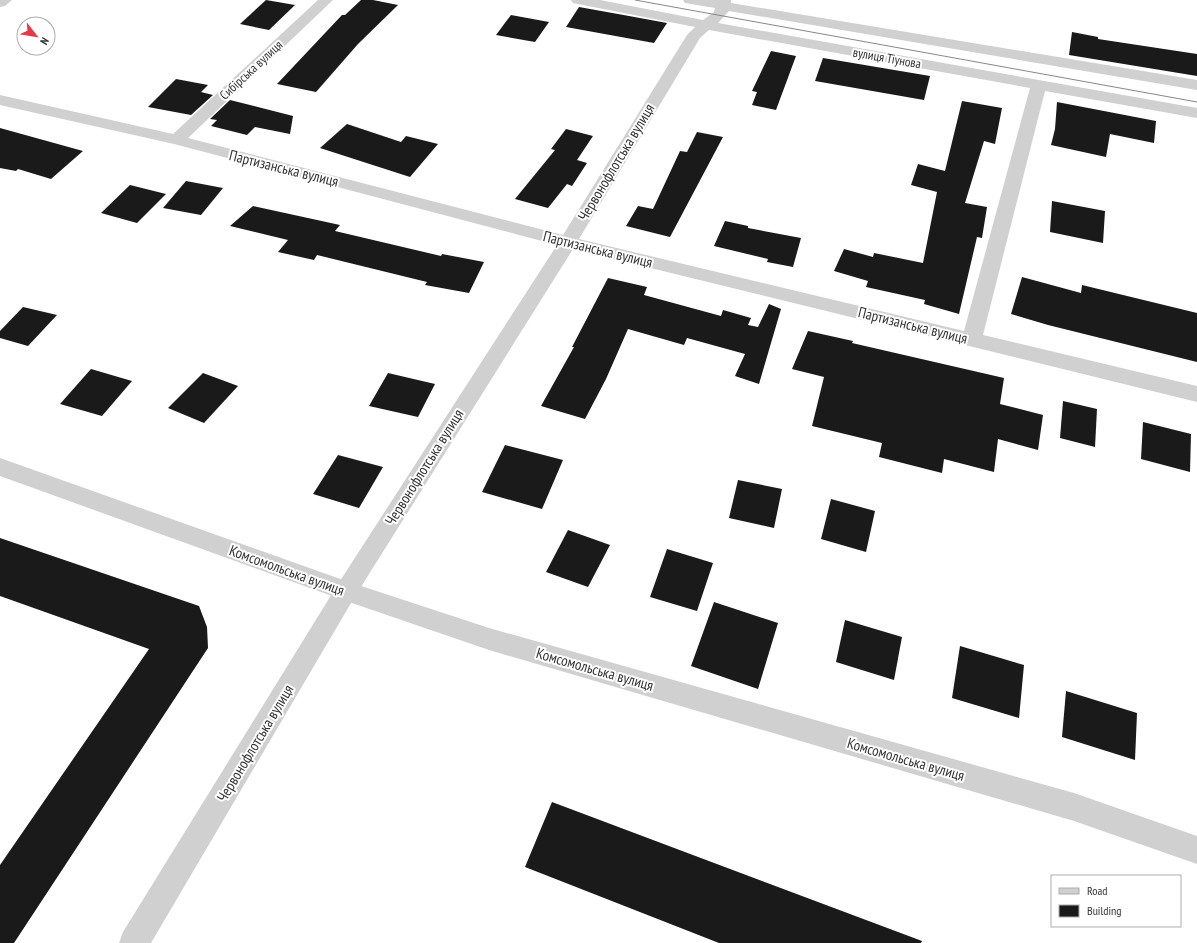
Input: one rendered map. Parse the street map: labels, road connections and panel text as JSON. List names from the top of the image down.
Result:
{
  "streets": {
    "street": [
      "вулиця Тіунова",
      "Сибірська вулиця",
      "Червонофлотська вулиця",
      "Партизанська вулиця",
      "Комсомольська вулиця"
    ]
  },
  "crossings": [
    ["вулиця Тіунова", "Червонофлотська вулиця"],
    ["Сибірська вулиця", "Партизанська вулиця"],
    ["Червонофлотська вулиця", "Партизанська вулиця"],
    ["Червонофлотська вулиця", "Комсомольська вулиця"]
  ],
  "legend": ["Road", "Building"],
  "north": "bottom right"
}
